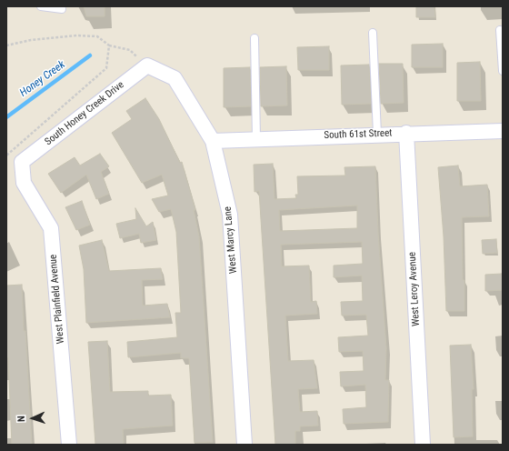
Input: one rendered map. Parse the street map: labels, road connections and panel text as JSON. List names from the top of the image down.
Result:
{
  "streets": {
    "street": [
      "South Honey Creek Drive",
      "South 61st Street",
      "West Marcy Lane",
      "West Leroy Avenue",
      "West Plainfield Avenue"
    ]
  },
  "crossings": [
    ["South Honey Creek Drive", "West Marcy Lane"],
    ["South Honey Creek Drive", "West Plainfield Avenue"],
    ["South 61st Street", "West Marcy Lane"],
    ["South 61st Street", "West Leroy Avenue"]
  ],
  "water": ["Honey Creek"],
  "north": "left"
}
